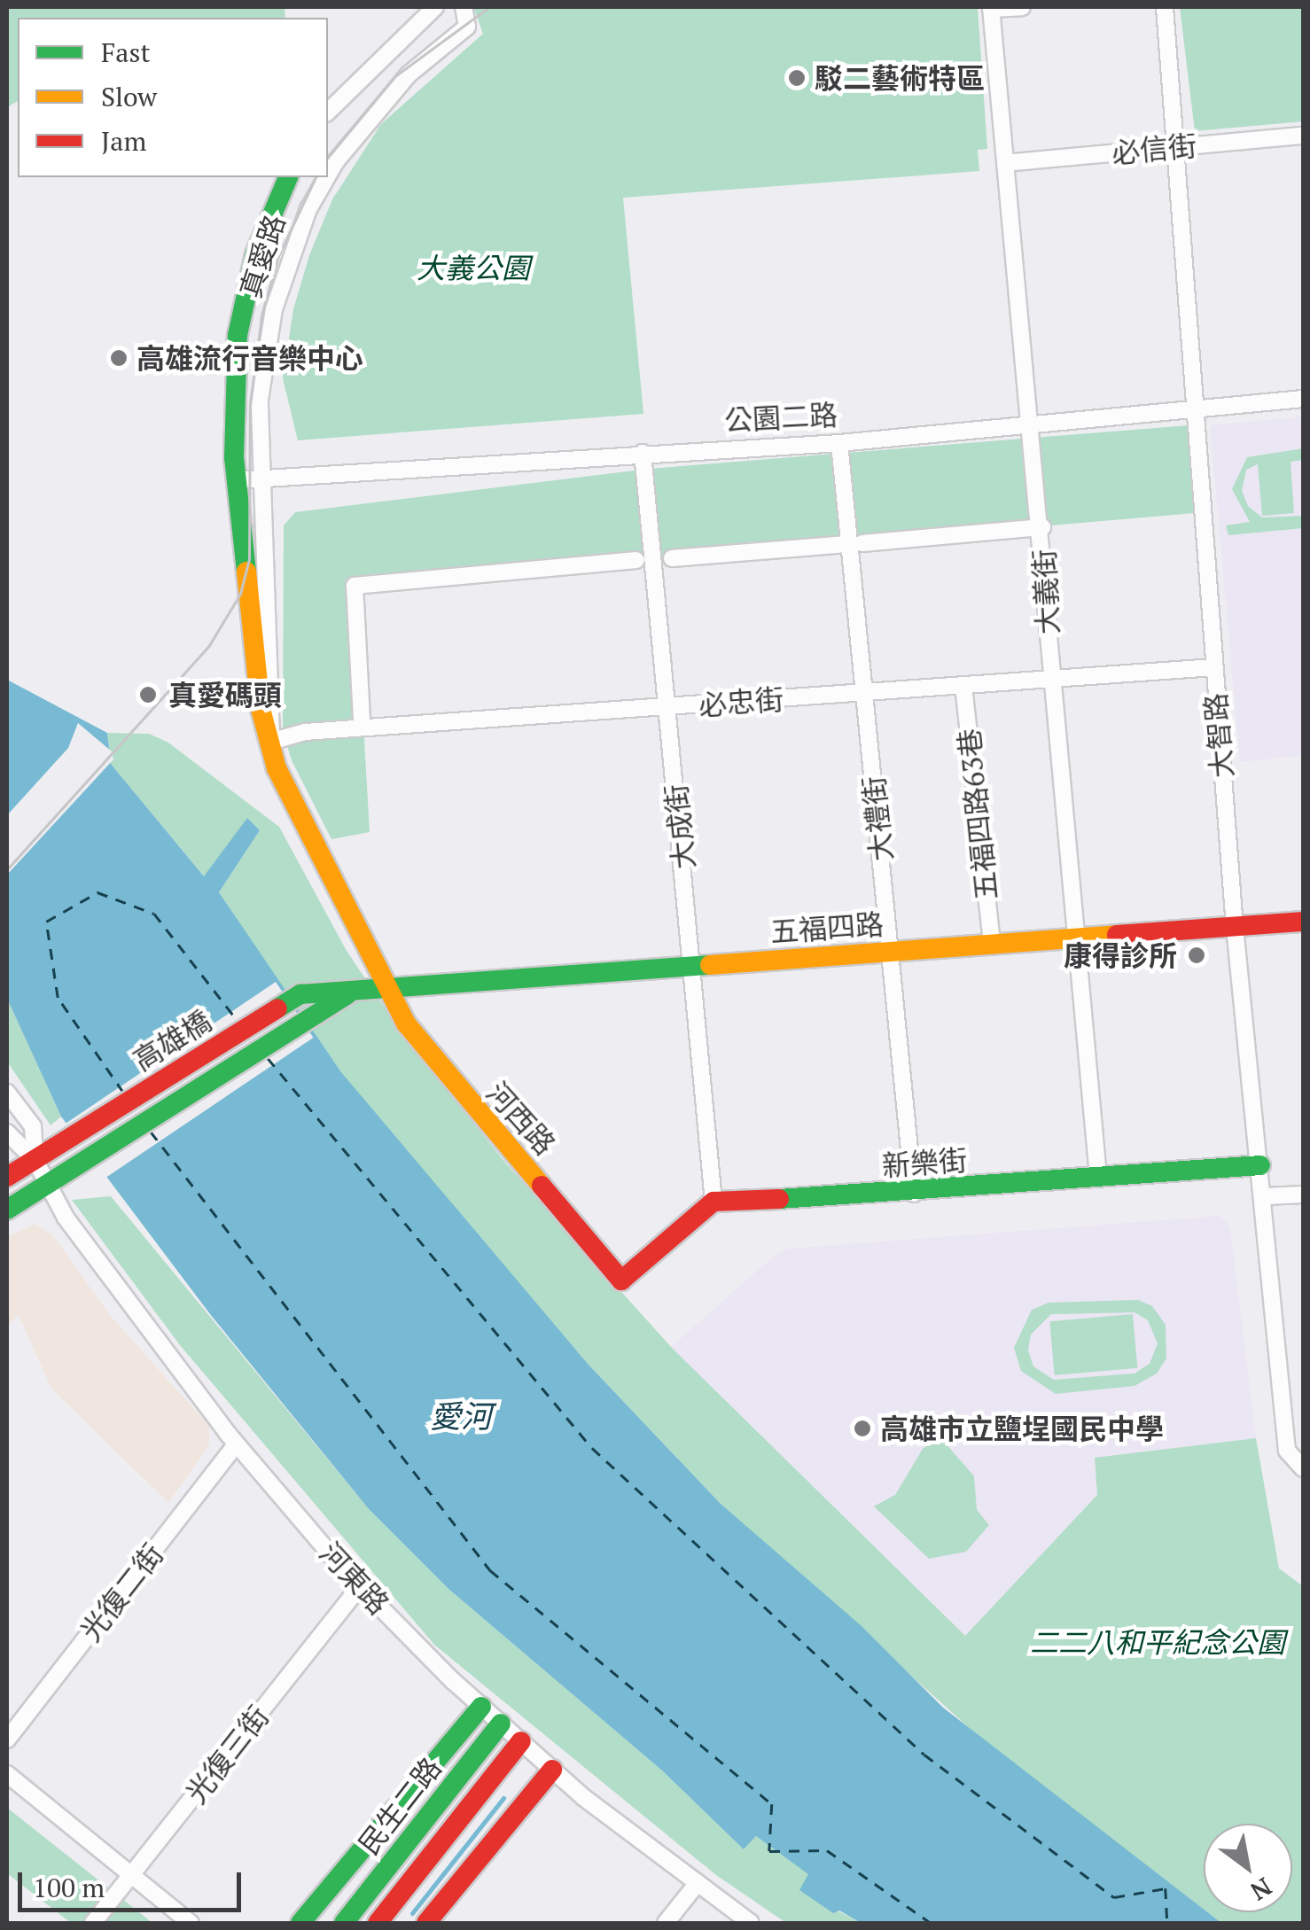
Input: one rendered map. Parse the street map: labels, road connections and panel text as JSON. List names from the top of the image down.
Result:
{
  "streets": {
    "street": [
      "必信街",
      "真愛路",
      "公園二路",
      "大義街",
      "必忠街",
      "大智路",
      "五福四路63巷",
      "大禮街",
      "大成街",
      "五福四路",
      "高雄橋",
      "河西路",
      "新樂街",
      "河東路",
      "光復二街",
      "光復三街",
      "民生二路"
    ]
  },
  "crossings": [
    ["必信街", "大義街"],
    ["必信街", "大智路"],
    ["真愛路", "公園二路"],
    ["公園二路", "大義街"],
    ["公園二路", "大智路"],
    ["公園二路", "大禮街"],
    ["公園二路", "大成街"],
    ["大義街", "必忠街"],
    ["大義街", "五福四路"],
    ["大義街", "新樂街"],
    ["必忠街", "大智路"],
    ["必忠街", "五福四路63巷"],
    ["必忠街", "大禮街"],
    ["必忠街", "大成街"],
    ["大智路", "五福四路"],
    ["大智路", "新樂街"],
    ["五福四路63巷", "五福四路"],
    ["大禮街", "五福四路"],
    ["大禮街", "新樂街"],
    ["大成街", "五福四路"],
    ["大成街", "河西路"],
    ["大成街", "新樂街"],
    ["五福四路", "高雄橋"],
    ["五福四路", "河西路"],
    ["高雄橋", "河東路"],
    ["河西路", "新樂街"],
    ["河東路", "光復二街"],
    ["河東路", "光復三街"],
    ["河東路", "民生二路"]
  ],
  "water": ["愛河"],
  "parks": ["大義公園", "二二八和平紀念公園"],
  "places": [
    "駁二藝術特區",
    "高雄流行音樂中心",
    "真愛碼頭",
    "康得診所",
    "高雄市立鹽埕國民中學"
  ],
  "legend": ["Fast", "Slow", "Jam"],
  "scale_bar": "100 m",
  "north": "bottom right"
}
